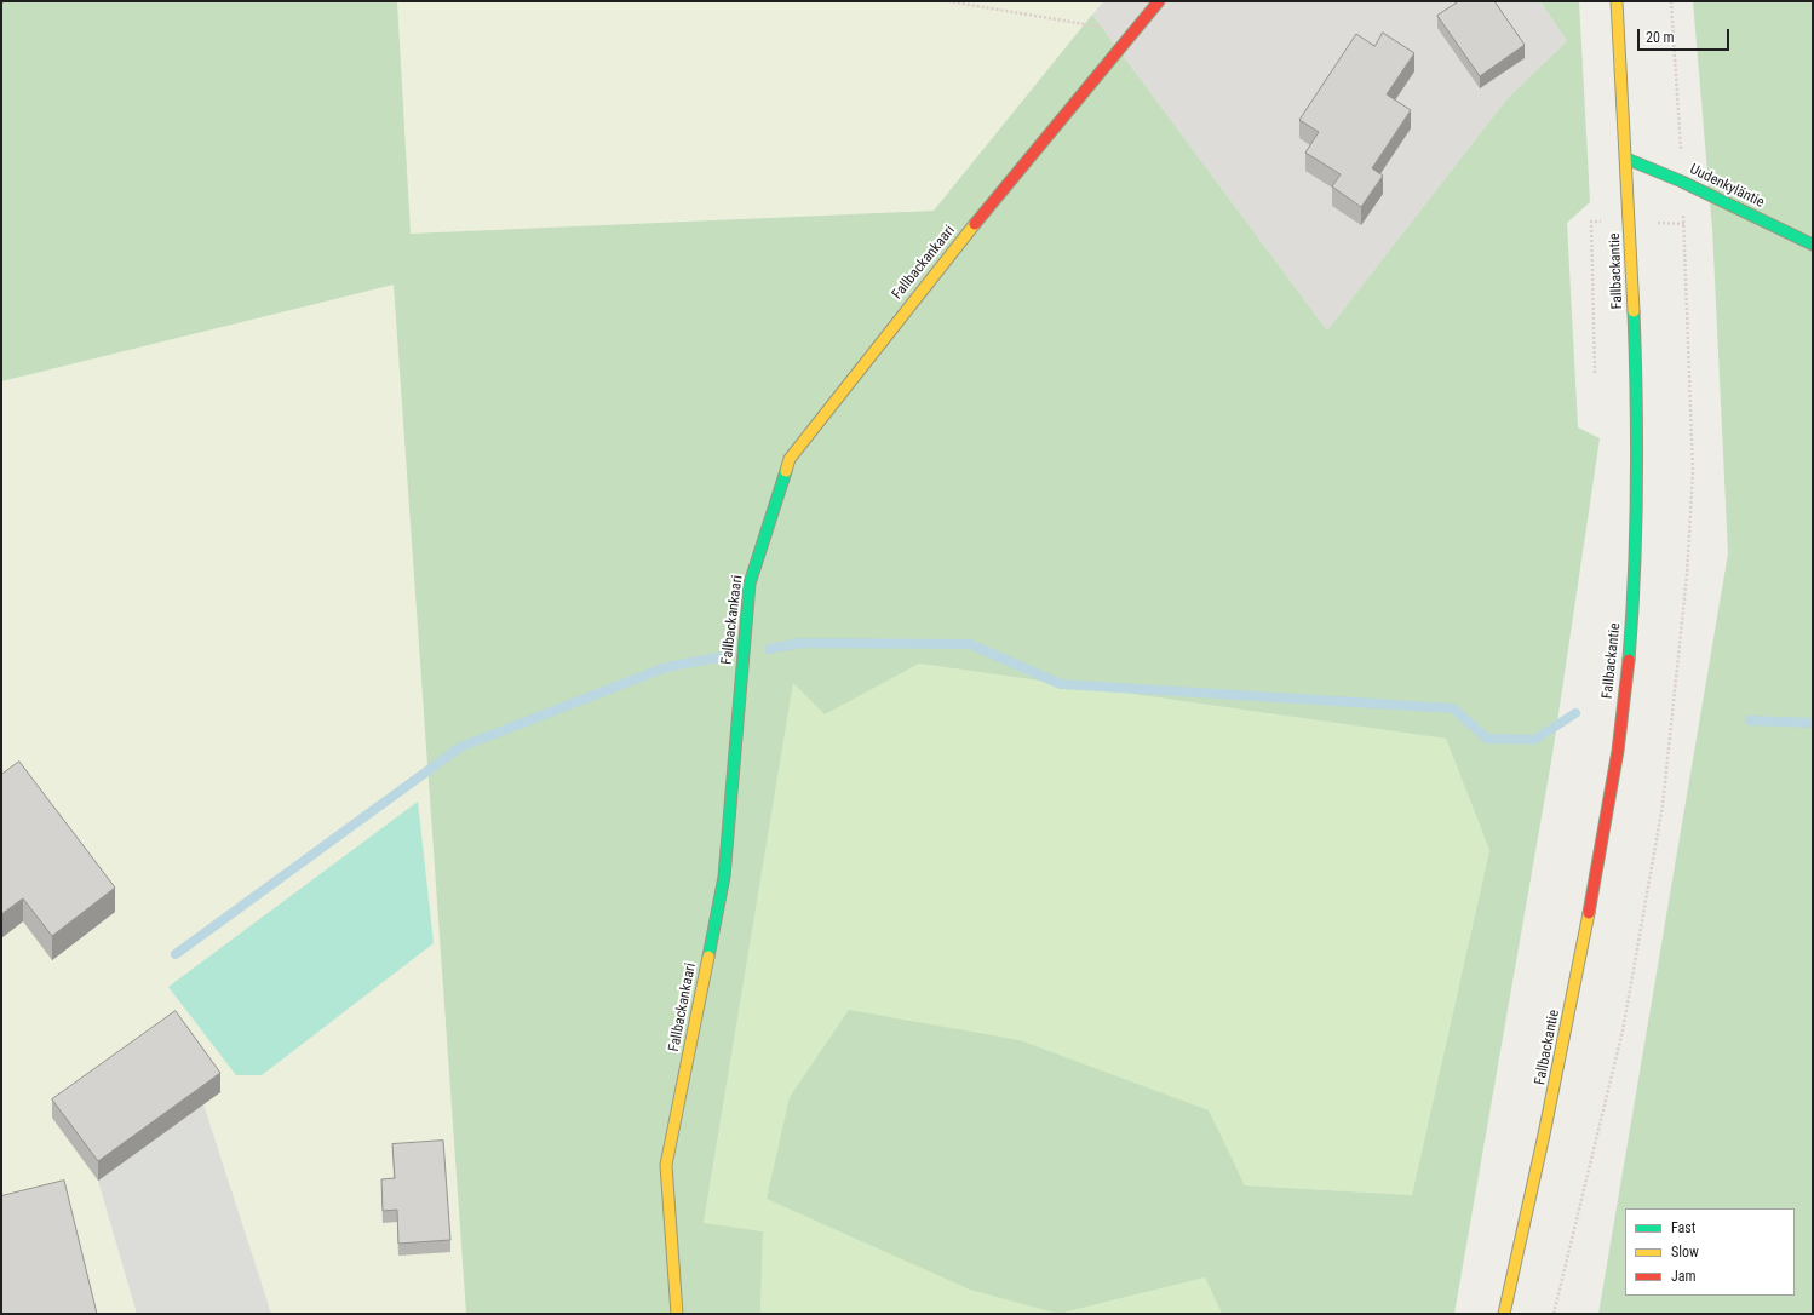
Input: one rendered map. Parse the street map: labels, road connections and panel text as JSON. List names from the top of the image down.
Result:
{
  "streets": {
    "street": ["Uudenkyläntie", "Fallbackankaari", "Fallbackantie"]
  },
  "crossings": [
    ["Uudenkyläntie", "Fallbackantie"]
  ],
  "legend": ["Fast", "Slow", "Jam"],
  "scale_bar": "20 m"
}
